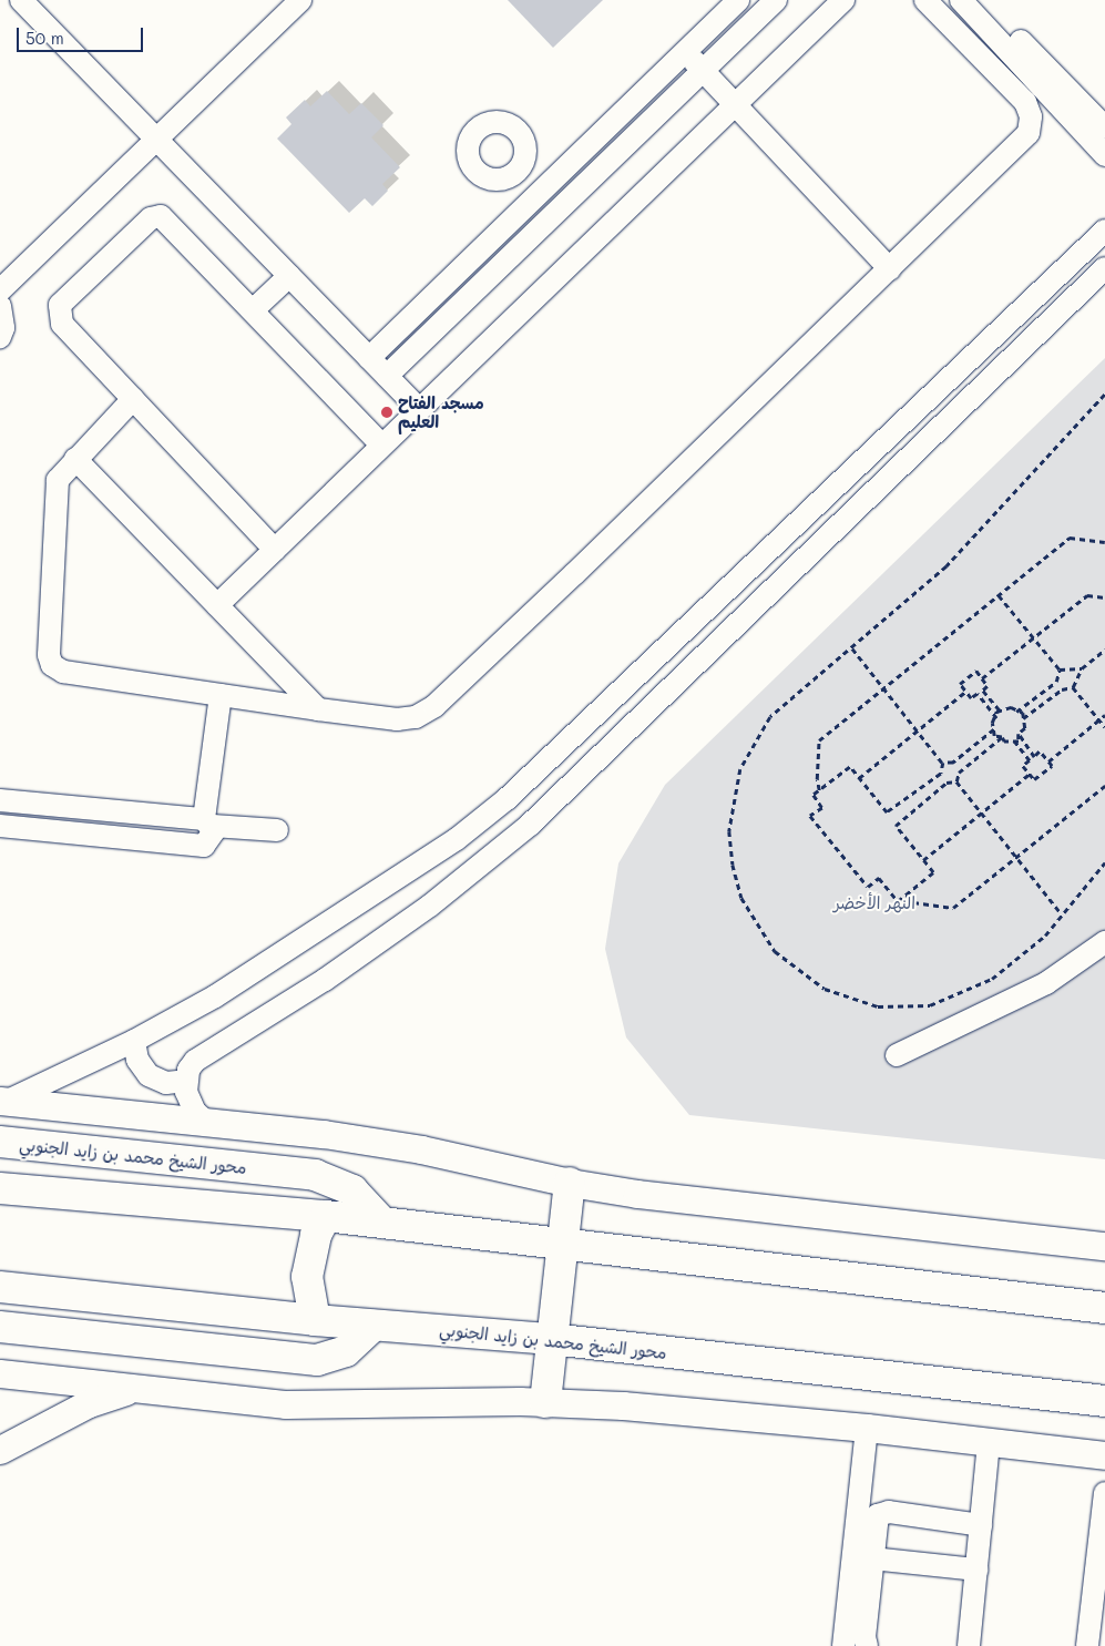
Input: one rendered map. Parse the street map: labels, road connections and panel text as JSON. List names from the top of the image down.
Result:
{
  "streets": {
    "highway": ["محور الشيخ محمد بن زايد الجنوبي"]
  },
  "parks": ["النهر الأخضر"],
  "places": ["مسجد الفتاح العليم"],
  "scale_bar": "50 m"
}
